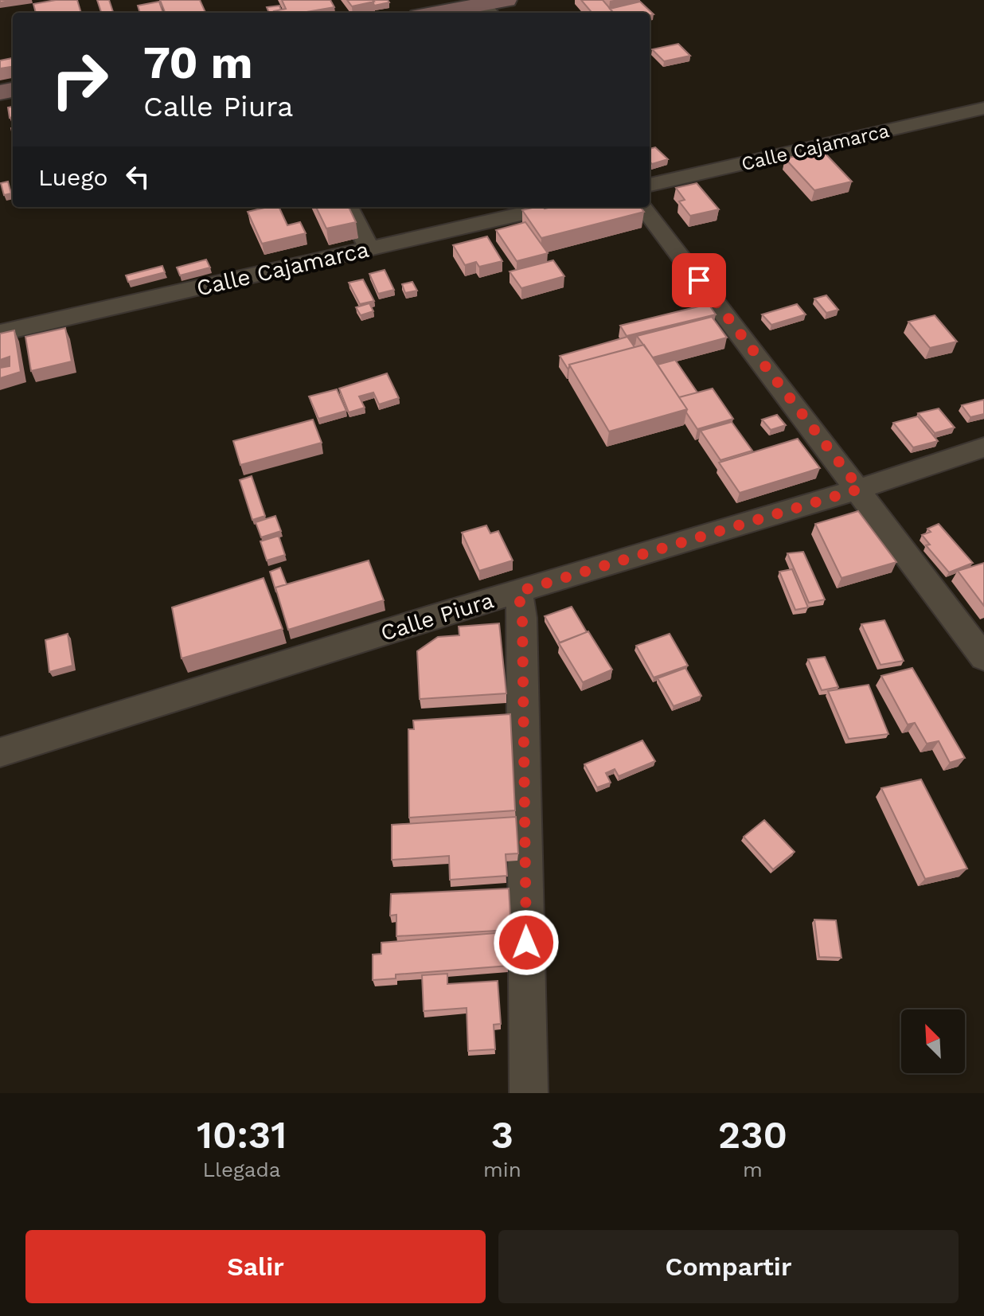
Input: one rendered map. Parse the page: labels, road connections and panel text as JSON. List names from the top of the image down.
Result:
{
  "streets": {
    "street": ["Calle Cajamarca", "Calle Piura"]
  },
  "north": "top left",
  "page": {
    "turn": ["70 m", "Calle Piura"],
    "then": "Luego",
    "eta": [
      "10:31",
      "Llegada",
      "3",
      "min",
      "230",
      "m"
    ],
    "buttons": ["Salir", "Compartir"]
  }
}
